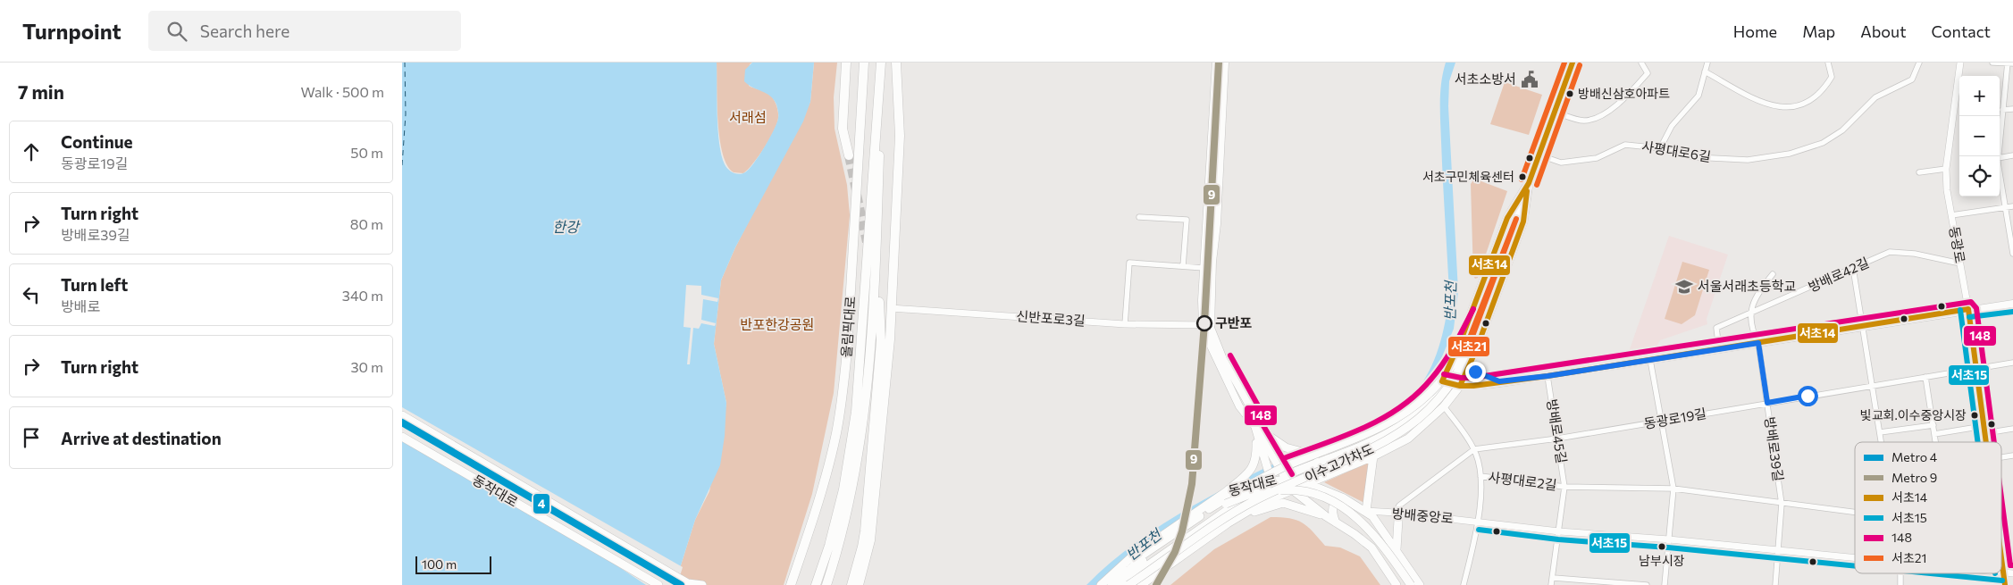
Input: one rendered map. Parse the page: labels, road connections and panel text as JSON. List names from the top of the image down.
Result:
{
  "streets": {
    "highway": ["올림픽대로"],
    "main road": ["이수고가차도", "동작대로"],
    "street": [
      "사평대로6길",
      "동광로",
      "방배로42길",
      "신반포로3길",
      "동광로19길",
      "방배로45길",
      "방배로39길",
      "사평대로2길",
      "방배중앙로"
    ]
  },
  "crossings": [
    ["동광로", "방배로42길"],
    ["동광로", "동광로19길"],
    ["동광로", "방배중앙로"],
    ["방배로42길", "방배로39길"],
    ["동광로19길", "방배로45길"],
    ["동광로19길", "방배로39길"],
    ["동광로19길", "방배중앙로"],
    ["방배로45길", "사평대로2길"],
    ["방배로45길", "방배중앙로"],
    ["방배로39길", "방배중앙로"],
    ["동작대로", "방배중앙로"]
  ],
  "water": ["한강", "반포천"],
  "parks": ["서래섬", "반포한강공원"],
  "places": {
    "public building": ["서초소방서"],
    "other": [
      "방배신삼호아파트",
      "서초구민체육센터",
      "구반포",
      "빛교회.이수중앙시장",
      "남부시장"
    ],
    "school or university": ["서울서래초등학교"]
  },
  "lines": [
    "metro line 9",
    "transit line 서초14",
    "transit line 서초21",
    "transit line 148",
    "transit line 서초15",
    "metro line 4"
  ],
  "legend": [
    "Metro 4",
    "Metro 9",
    "서초14",
    "서초15",
    "148",
    "서초21"
  ],
  "scale_bar": "100 m",
  "page": {
    "header": "Turnpoint",
    "search": "Search here",
    "nav": [
      "Home",
      "Map",
      "About",
      "Contact"
    ],
    "heading": ["7 min", "Walk · 500 m"],
    "map_buttons": ["+", "−"],
    "list": [
      ["Continue", "동광로19길", "50 m"],
      ["Turn right", "방배로39길", "80 m"],
      ["Turn left", "방배로", "340 m"],
      ["Turn right", "30 m"],
      "Arrive at destination"
    ],
    "scale": "100 m"
  }
}
